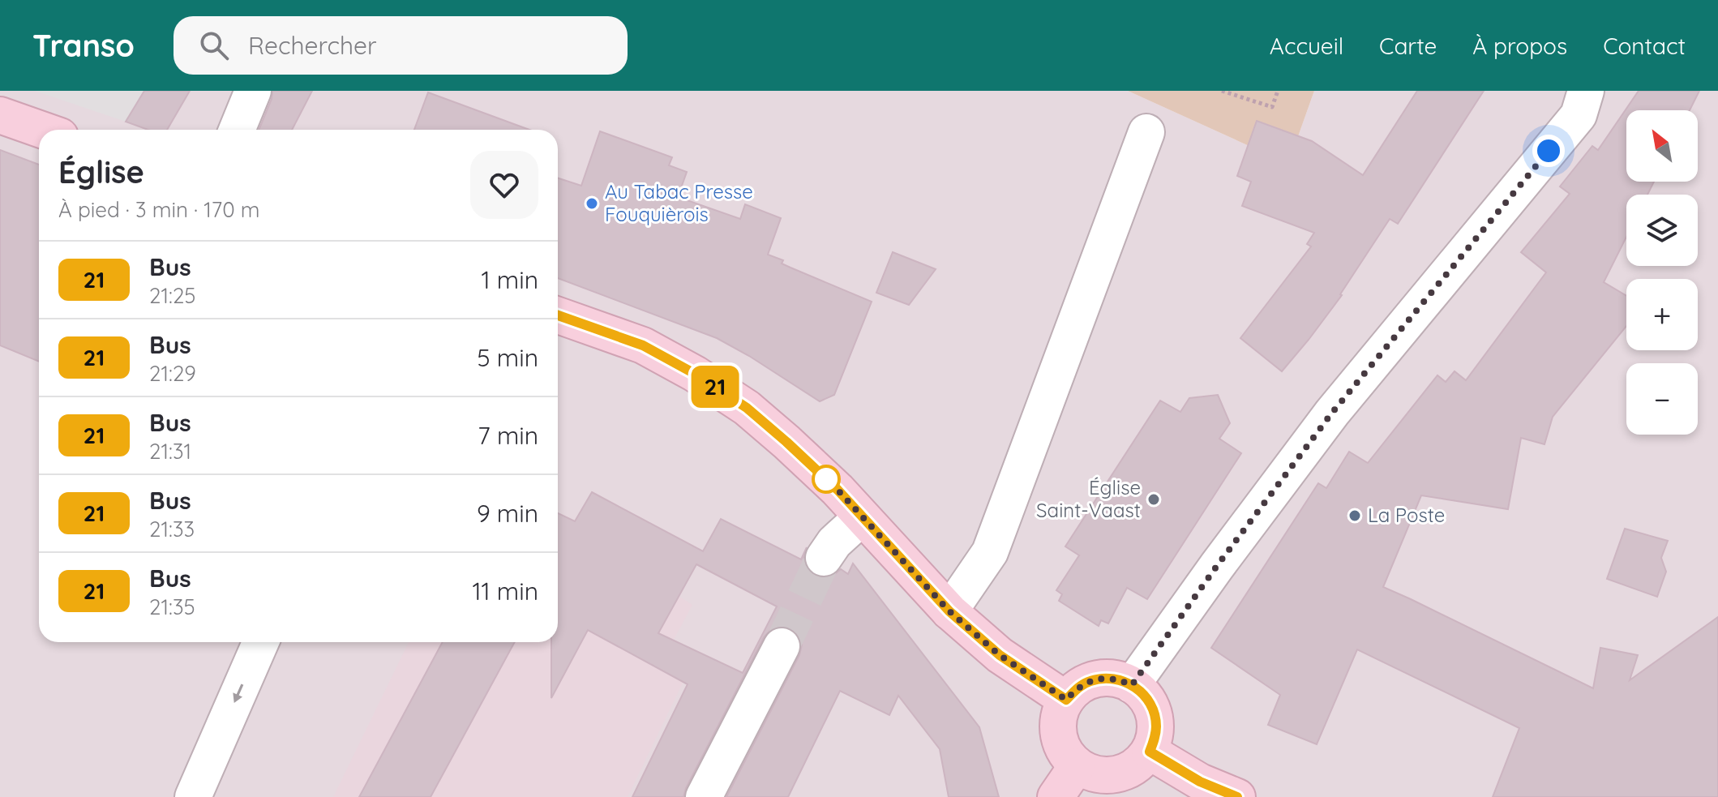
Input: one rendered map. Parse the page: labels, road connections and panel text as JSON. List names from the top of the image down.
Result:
{
  "places": ["Au Tabac Presse Fouquièrois", "Église Saint-Vaast", "La Poste"],
  "lines": ["bus line 21"],
  "north": "top left",
  "page": {
    "header": "Transo",
    "search": "Rechercher",
    "nav": [
      "Accueil",
      "Carte",
      "À propos",
      "Contact"
    ],
    "on_map": "21",
    "map_buttons": ["+", "−"],
    "heading": ["Église", "À pied · 3 min · 170 m"],
    "list": [
      {
        "mark": "21",
        "name": "Bus",
        "note": "21:25",
        "value": "1 min"
      },
      {
        "mark": "21",
        "name": "Bus",
        "note": "21:29",
        "value": "5 min"
      },
      {
        "mark": "21",
        "name": "Bus",
        "note": "21:31",
        "value": "7 min"
      },
      {
        "mark": "21",
        "name": "Bus",
        "note": "21:33",
        "value": "9 min"
      },
      {
        "mark": "21",
        "name": "Bus",
        "note": "21:35",
        "value": "11 min"
      }
    ]
  }
}
